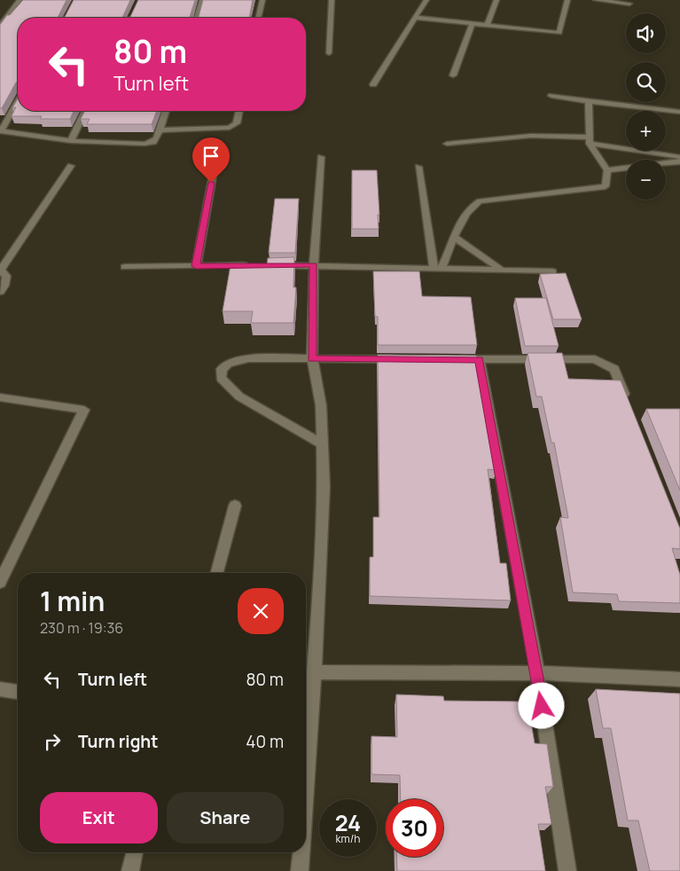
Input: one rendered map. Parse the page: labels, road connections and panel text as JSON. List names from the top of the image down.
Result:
{
  "page": {
    "map_buttons": ["+", "−"],
    "turn": ["80 m", "Turn left"],
    "heading": ["1 min", "230 m · 19:36"],
    "list": [
      {
        "name": "Turn left",
        "value": "80 m"
      },
      {
        "name": "Turn right",
        "value": "40 m"
      }
    ],
    "buttons": ["Exit", "Share"],
    "speed": "24 km/h",
    "limit": "30"
  }
}
